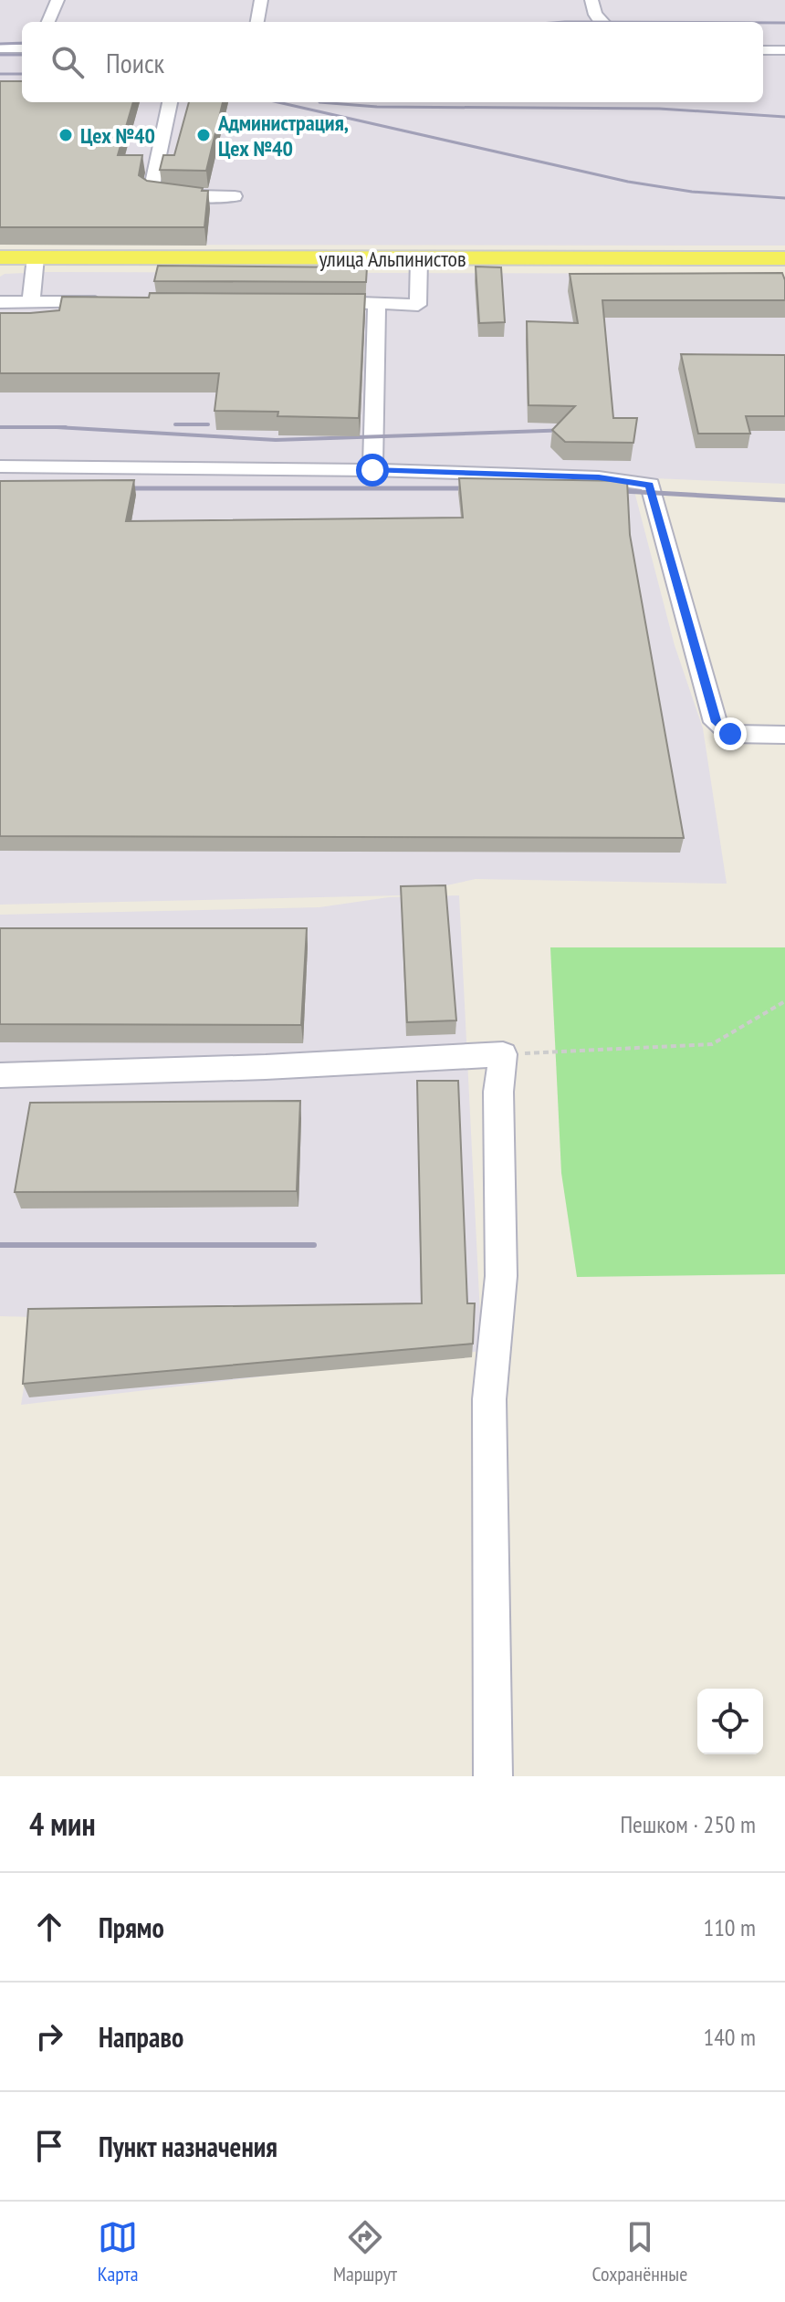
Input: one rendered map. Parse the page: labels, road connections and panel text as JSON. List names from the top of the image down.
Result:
{
  "streets": {
    "main road": ["улица Альпинистов"]
  },
  "places": ["Цех №40", "Администрация, Цех №40"],
  "page": {
    "search": "Поиск",
    "heading": ["4 мин", "Пешком · 250 m"],
    "list": [
      ["Прямо", "110 m"],
      ["Направо", "140 m"],
      "Пункт назначения"
    ],
    "nav": ["Карта", "Маршрут", "Сохранённые"]
  }
}
